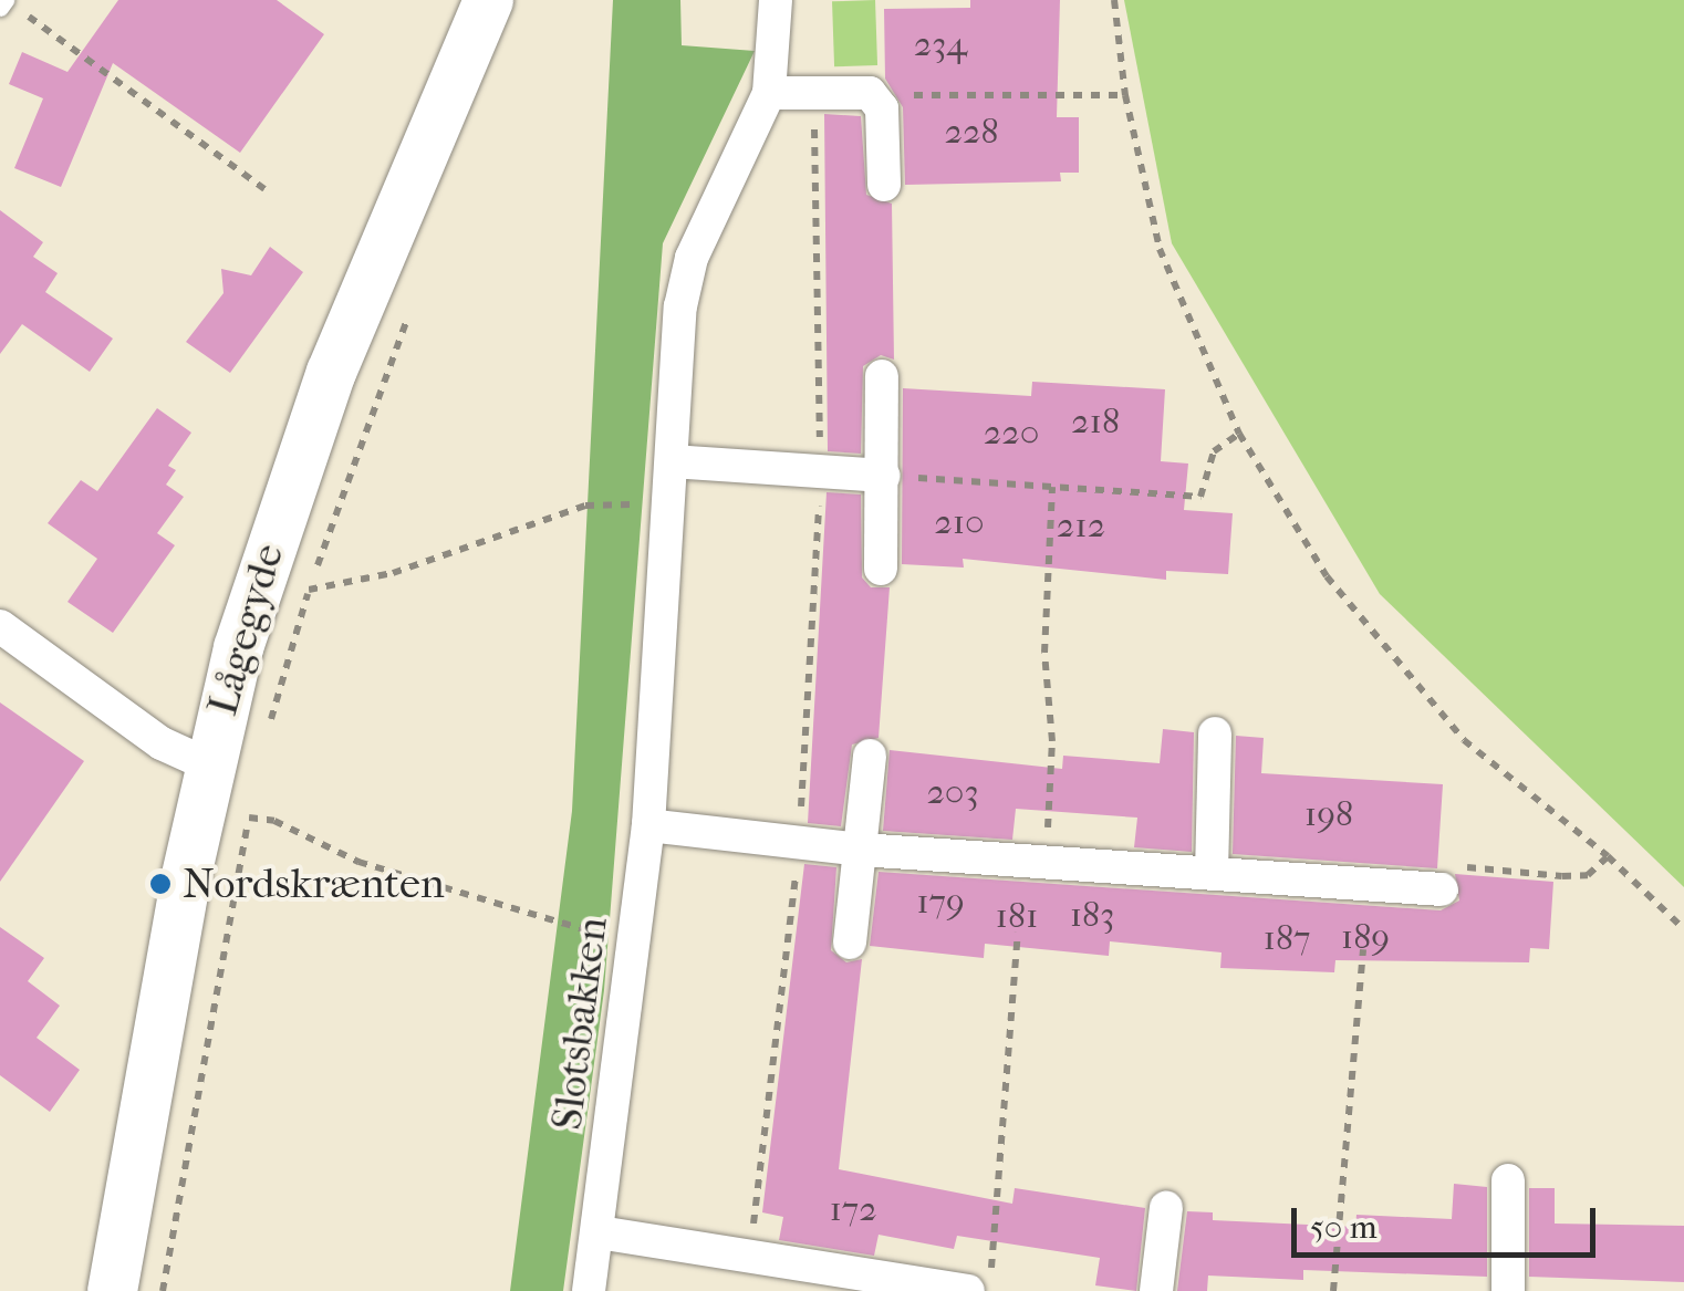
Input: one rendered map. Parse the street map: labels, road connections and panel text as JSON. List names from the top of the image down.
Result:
{
  "streets": {
    "street": ["Lågegyde", "Slotsbakken"]
  },
  "places": ["Nordskrænten"],
  "house_numbers": [
    "234",
    "228",
    "218",
    "220",
    "210",
    "212",
    "203",
    "198",
    "179",
    "183",
    "181",
    "189",
    "187",
    "172"
  ],
  "scale_bar": "50 m"
}
